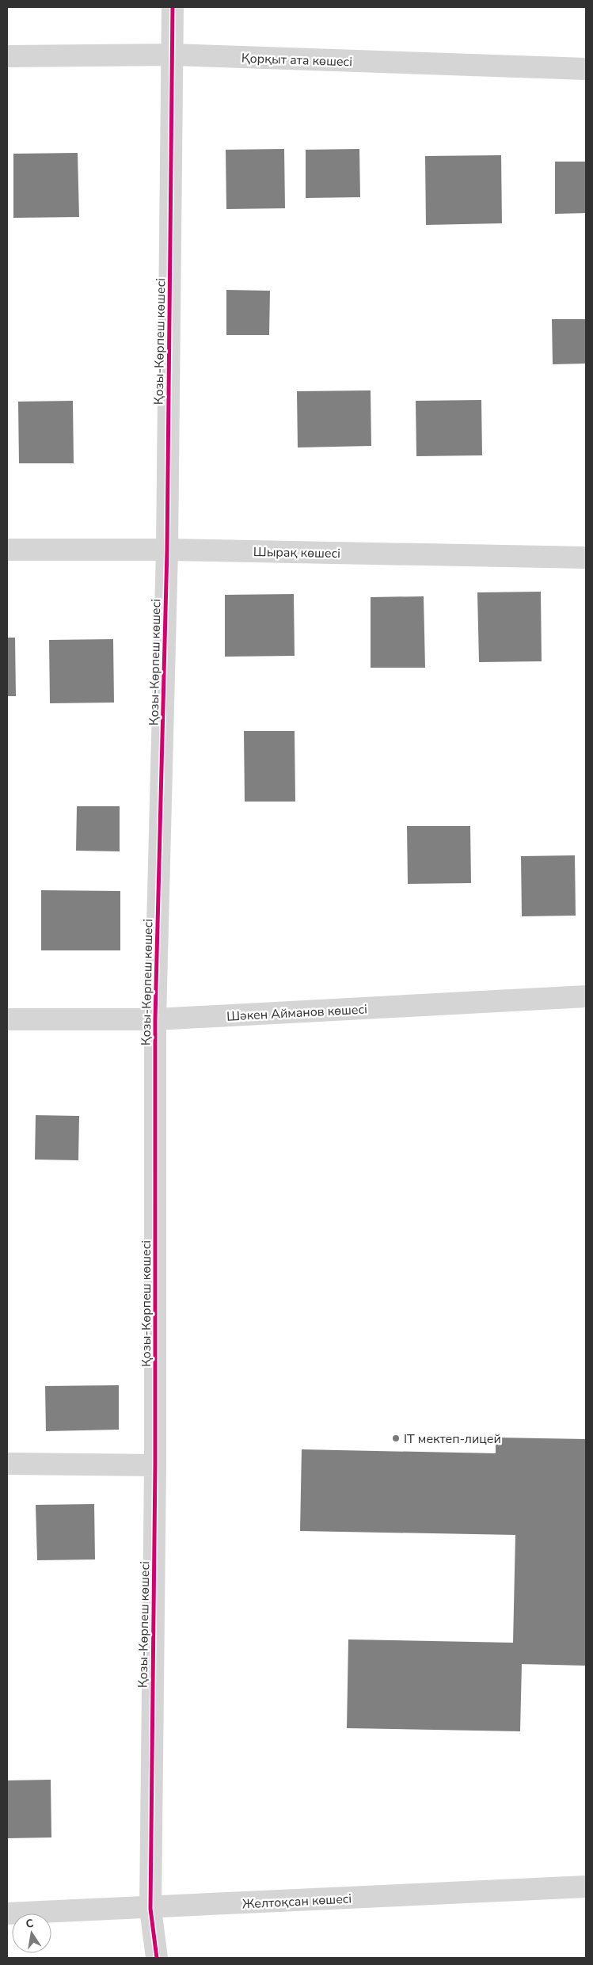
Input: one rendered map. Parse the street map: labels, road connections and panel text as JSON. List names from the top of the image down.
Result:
{
  "streets": {
    "street": [
      "Қорқыт ата көшесі",
      "Қозы-Көрпеш көшесі",
      "Шырақ көшесі",
      "Шәкен Айманов көшесі",
      "Желтоқсан көшесі"
    ]
  },
  "crossings": [
    ["Қорқыт ата көшесі", "Қозы-Көрпеш көшесі"],
    ["Қозы-Көрпеш көшесі", "Шырақ көшесі"],
    ["Қозы-Көрпеш көшесі", "Шәкен Айманов көшесі"],
    ["Қозы-Көрпеш көшесі", "Желтоқсан көшесі"]
  ],
  "places": ["IT мектеп-лицей"],
  "north": "top"
}
